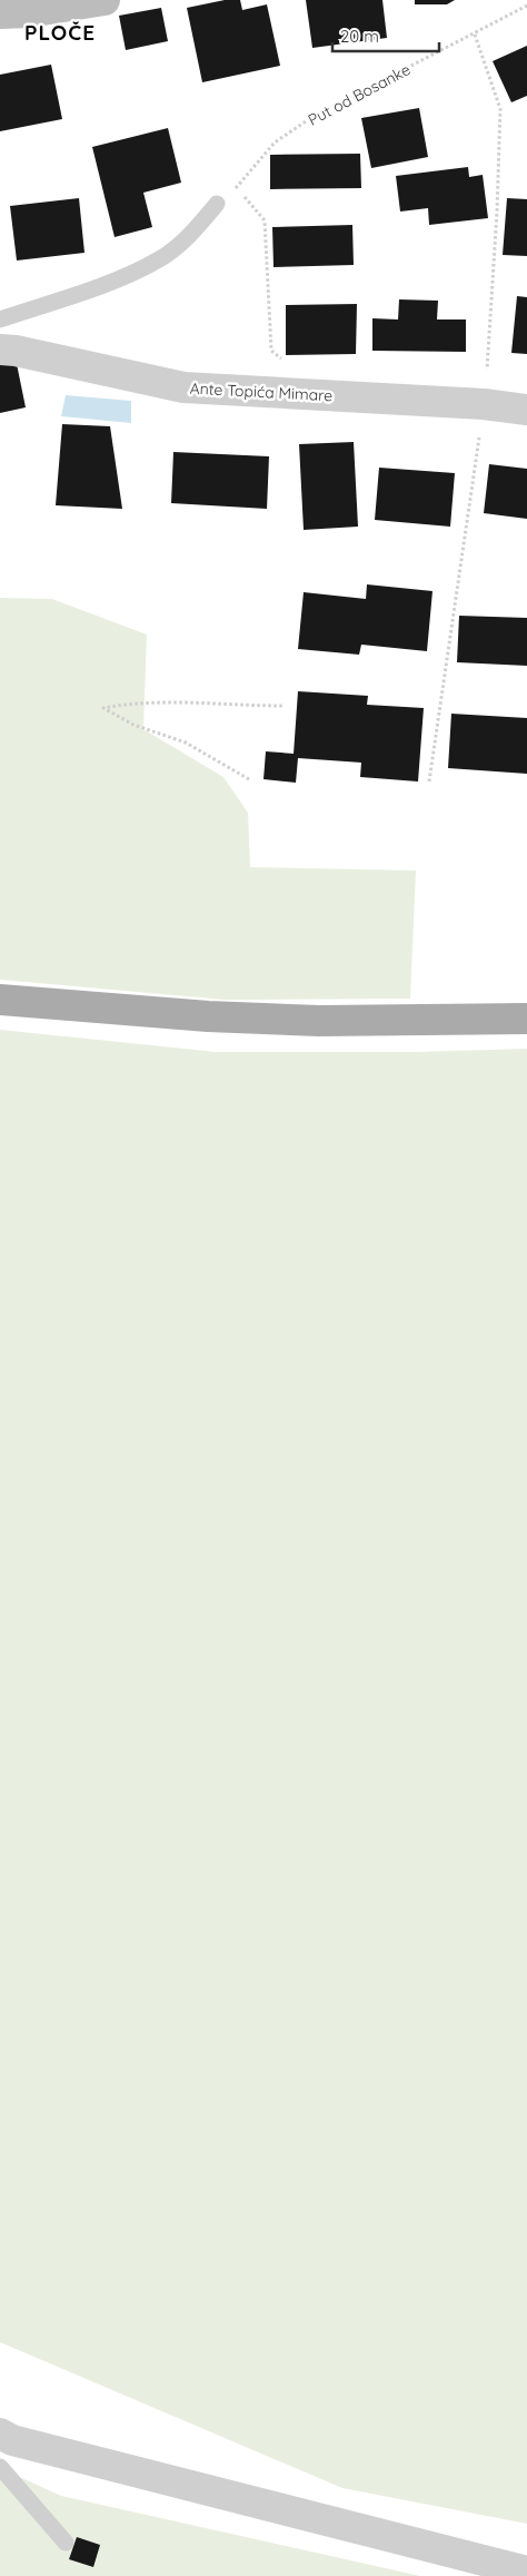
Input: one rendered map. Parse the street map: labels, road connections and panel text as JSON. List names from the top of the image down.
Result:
{
  "streets": {
    "street": ["Ante Topića Mimare"],
    "path": ["Put od Bosanke"]
  },
  "districts": ["PLOČE"],
  "scale_bar": "20 m"
}
